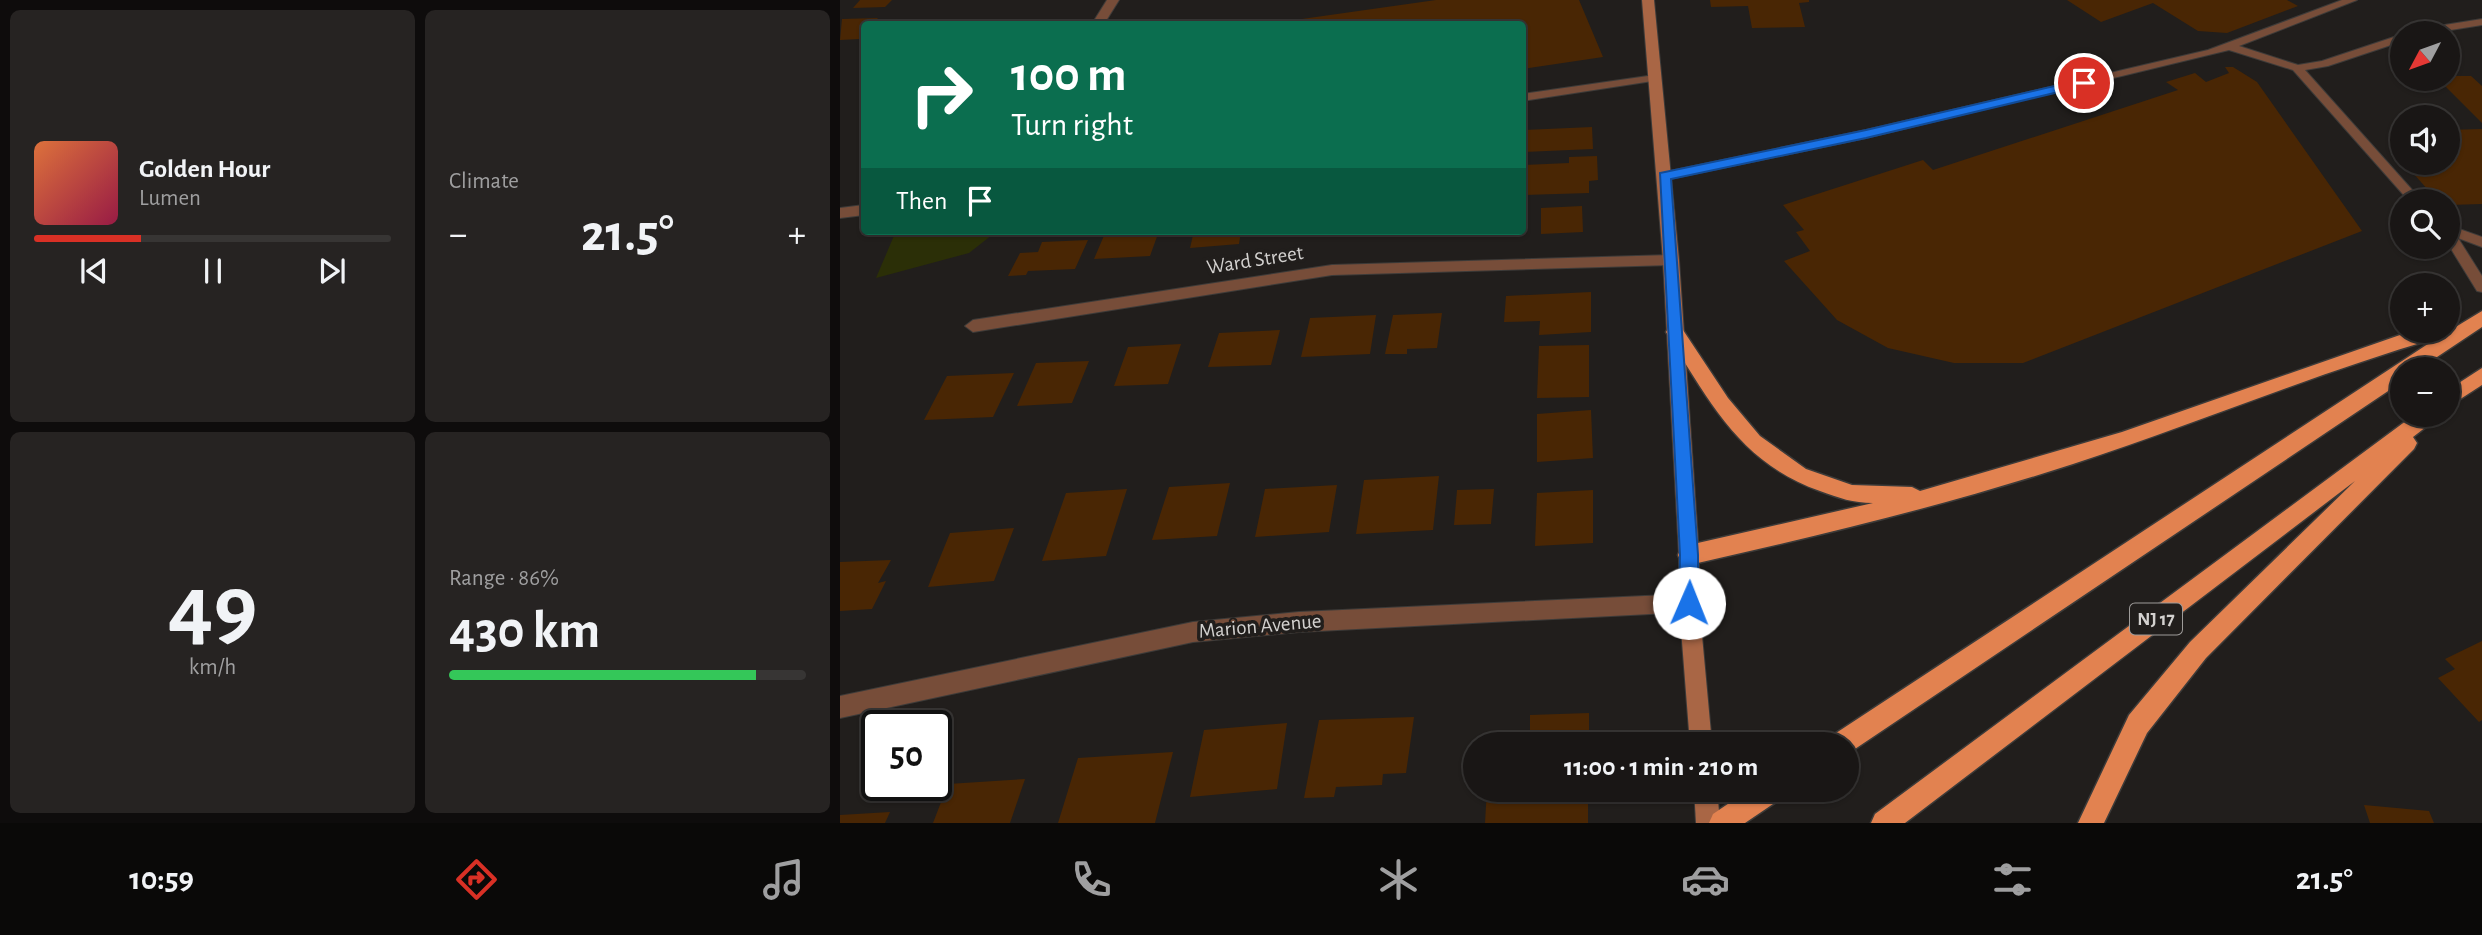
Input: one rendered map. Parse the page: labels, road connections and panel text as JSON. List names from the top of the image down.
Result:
{
  "streets": {
    "highway": ["NJ 17"],
    "street": ["Ward Street", "Marion Avenue"]
  },
  "north": "bottom left",
  "page": {
    "tile": [
      "Climate",
      ["49", "km/h"],
      ["Range · 86%", "430 km"]
    ],
    "map_buttons": ["+", "−"],
    "turn": ["100 m", "Turn right"],
    "song": ["Golden Hour", "Lumen"],
    "then": "Then",
    "heat": ["−", "21.5°", "+"],
    "limit": "50",
    "trip": "11:00 · 1 min · 210 m",
    "tabs": ["10:59", "21.5°"]
  }
}
